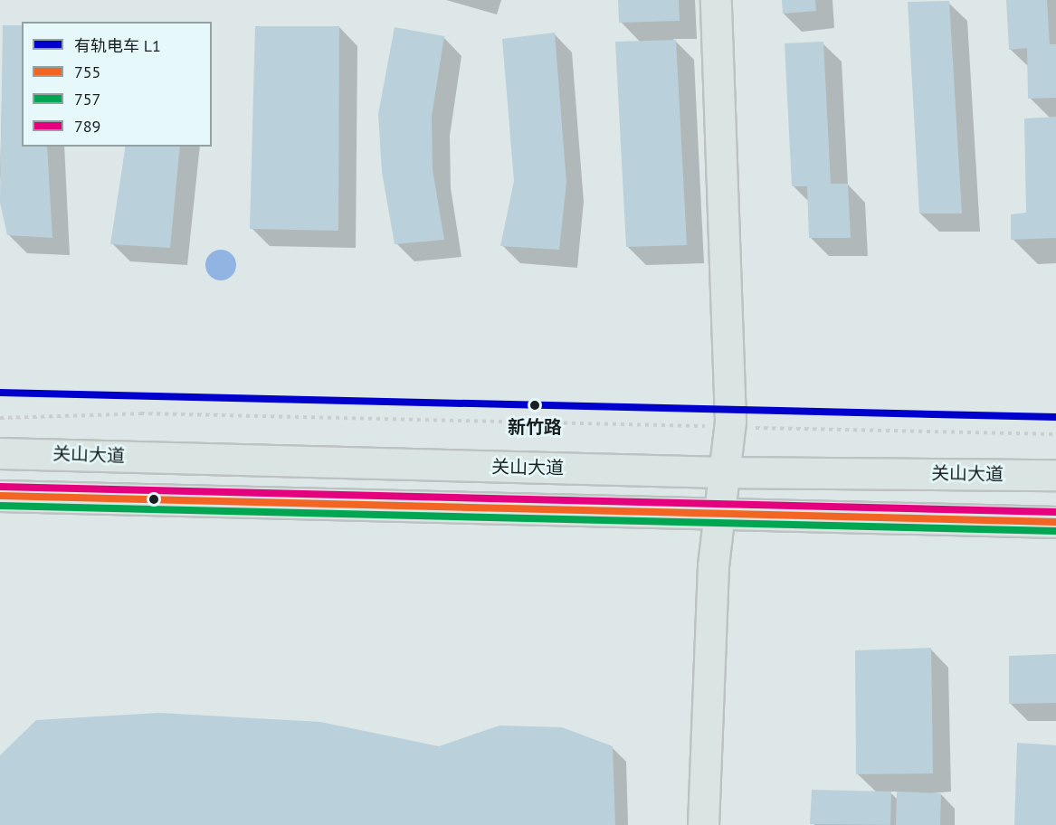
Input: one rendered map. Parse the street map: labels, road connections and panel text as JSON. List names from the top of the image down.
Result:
{
  "streets": {
    "main road": ["关山大道"]
  },
  "places": ["新竹路"],
  "lines": [
    "tram line L1",
    "transit line 789",
    "transit line 755",
    "transit line 757"
  ],
  "legend": [
    "有轨电车 L1",
    "755",
    "757",
    "789"
  ]
}
